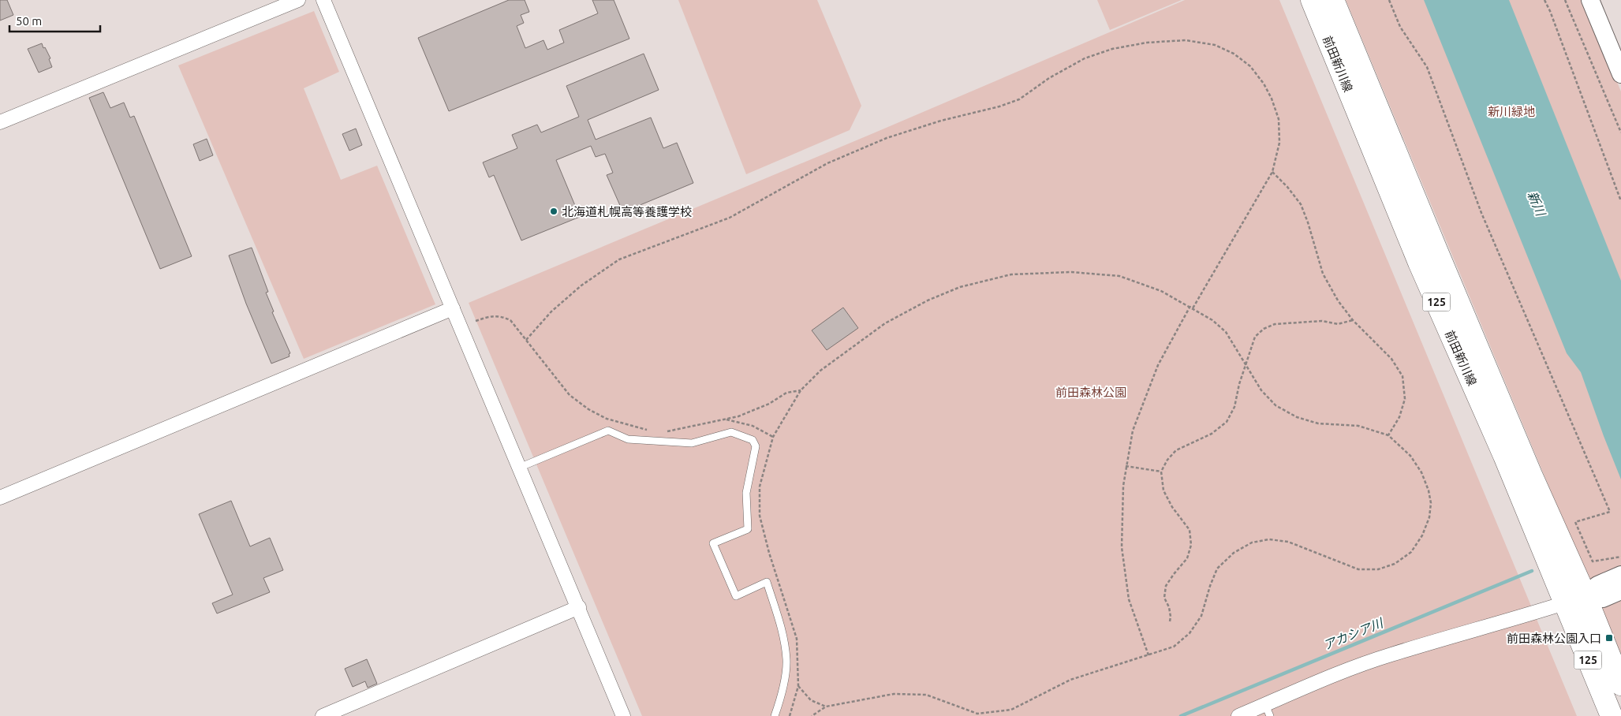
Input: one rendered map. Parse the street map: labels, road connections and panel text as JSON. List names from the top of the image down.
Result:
{
  "streets": {
    "main road": ["前田新川線", "125"]
  },
  "water": ["新川", "アカシア川"],
  "parks": ["新川緑地", "前田森林公園"],
  "places": {
    "other": ["北海道札幌高等養護学校"],
    "transit": ["前田森林公園入口"]
  },
  "scale_bar": "50 m"
}
